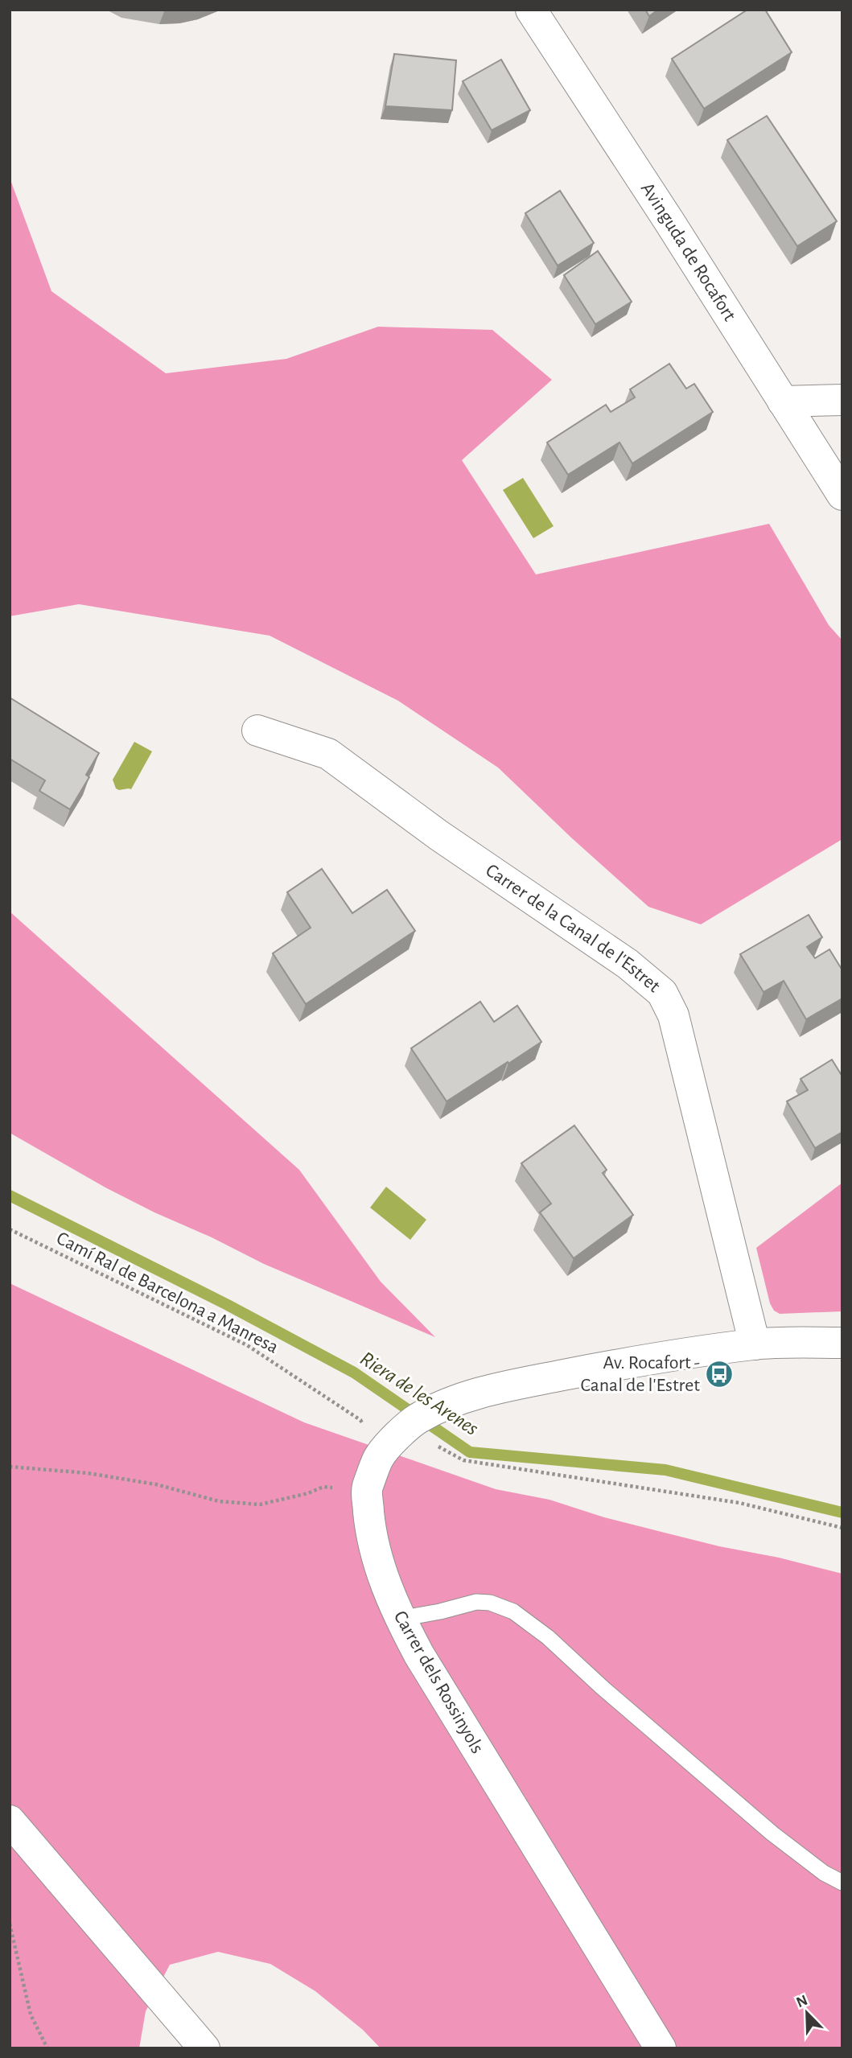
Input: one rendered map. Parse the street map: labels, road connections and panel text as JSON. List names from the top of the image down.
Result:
{
  "streets": {
    "street": ["Avinguda de Rocafort", "Carrer de la Canal de l'Estret", "Carrer dels Rossinyols"],
    "path": ["Camí Ral de Barcelona a Manresa"]
  },
  "crossings": [
    ["Carrer de la Canal de l'Estret", "Carrer dels Rossinyols"],
    ["Camí Ral de Barcelona a Manresa", "Carrer dels Rossinyols"]
  ],
  "water": ["Riera de les Arenes"],
  "places": {
    "bus stop": ["Av. Rocafort - Canal de l'Estret"]
  },
  "north": "top left"
}
